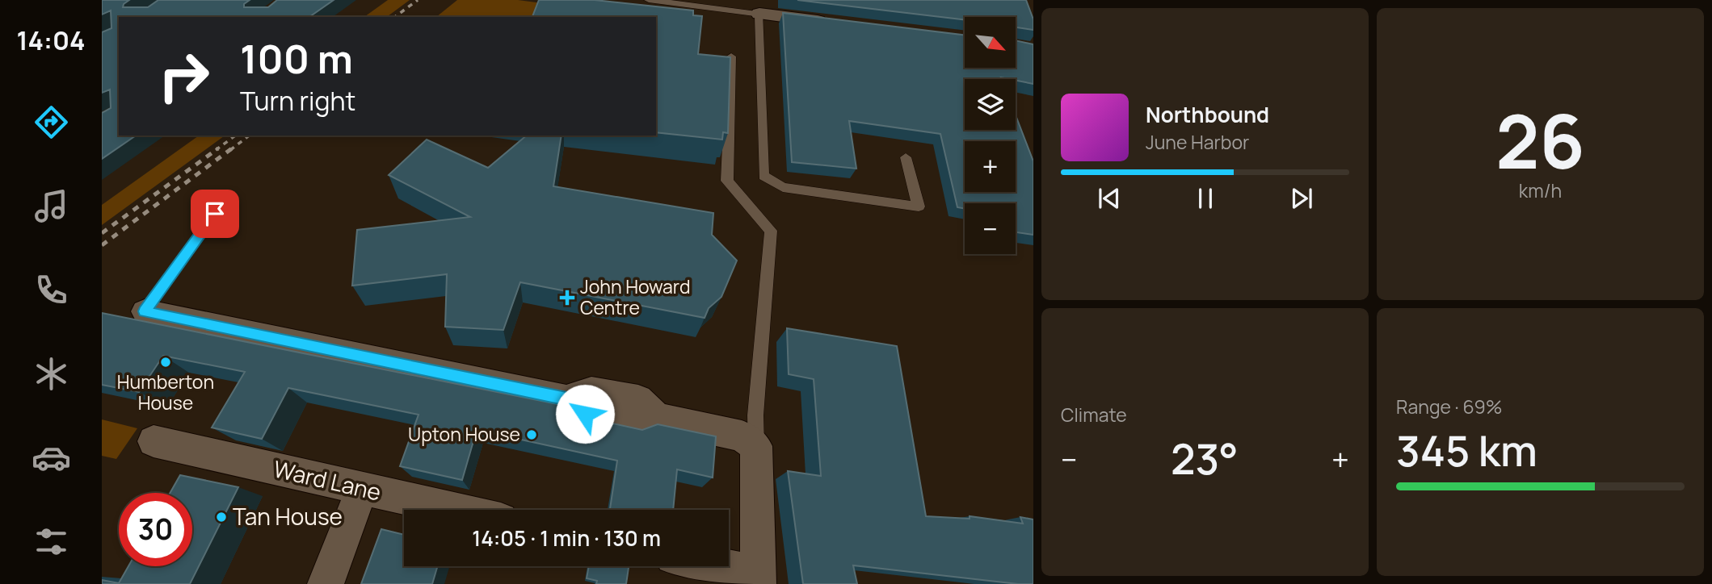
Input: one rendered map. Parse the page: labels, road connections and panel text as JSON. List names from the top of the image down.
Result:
{
  "streets": {
    "street": ["Ward Lane"]
  },
  "places": {
    "health": ["John Howard Centre"],
    "other": ["Humberton House", "Upton House", "Tan House"]
  },
  "north": "bottom right",
  "page": {
    "tabs": "14:04",
    "tile": [
      ["26", "km/h"],
      "Climate",
      ["Range · 69%", "345 km"]
    ],
    "map_buttons": ["+", "−"],
    "turn": ["100 m", "Turn right"],
    "song": ["Northbound", "June Harbor"],
    "heat": ["−", "23°", "+"],
    "limit": "30",
    "trip": "14:05 · 1 min · 130 m"
  }
}
